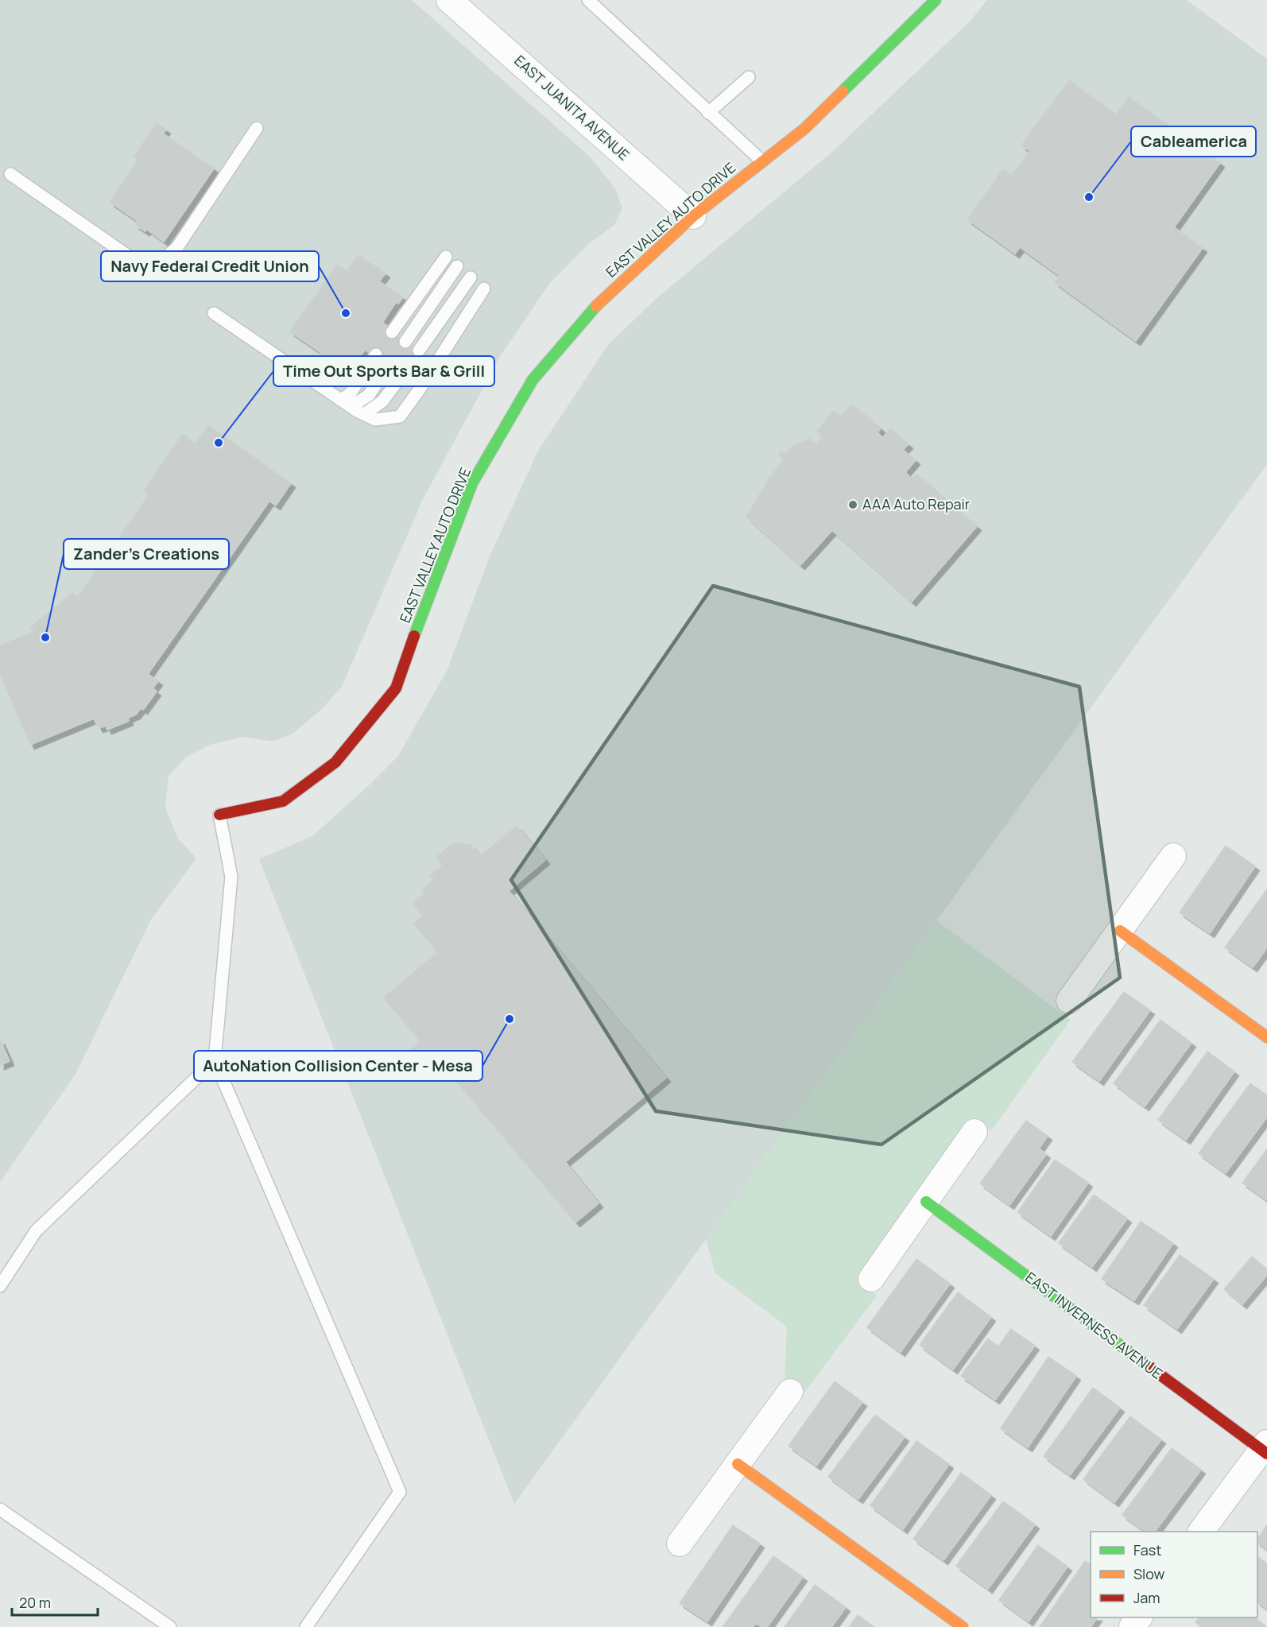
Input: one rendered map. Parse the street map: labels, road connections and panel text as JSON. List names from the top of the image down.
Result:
{
  "streets": {
    "street": ["EAST JUANITA AVENUE", "EAST VALLEY AUTO DRIVE", "EAST INVERNESS AVENUE"]
  },
  "crossings": [
    ["EAST JUANITA AVENUE", "EAST VALLEY AUTO DRIVE"]
  ],
  "places": [
    "Cableamerica",
    "Navy Federal Credit Union",
    "Time Out Sports Bar & Grill",
    "AAA Auto Repair",
    "Zander's Creations",
    "AutoNation Collision Center - Mesa"
  ],
  "legend": ["Fast", "Slow", "Jam"],
  "scale_bar": "20 m"
}
